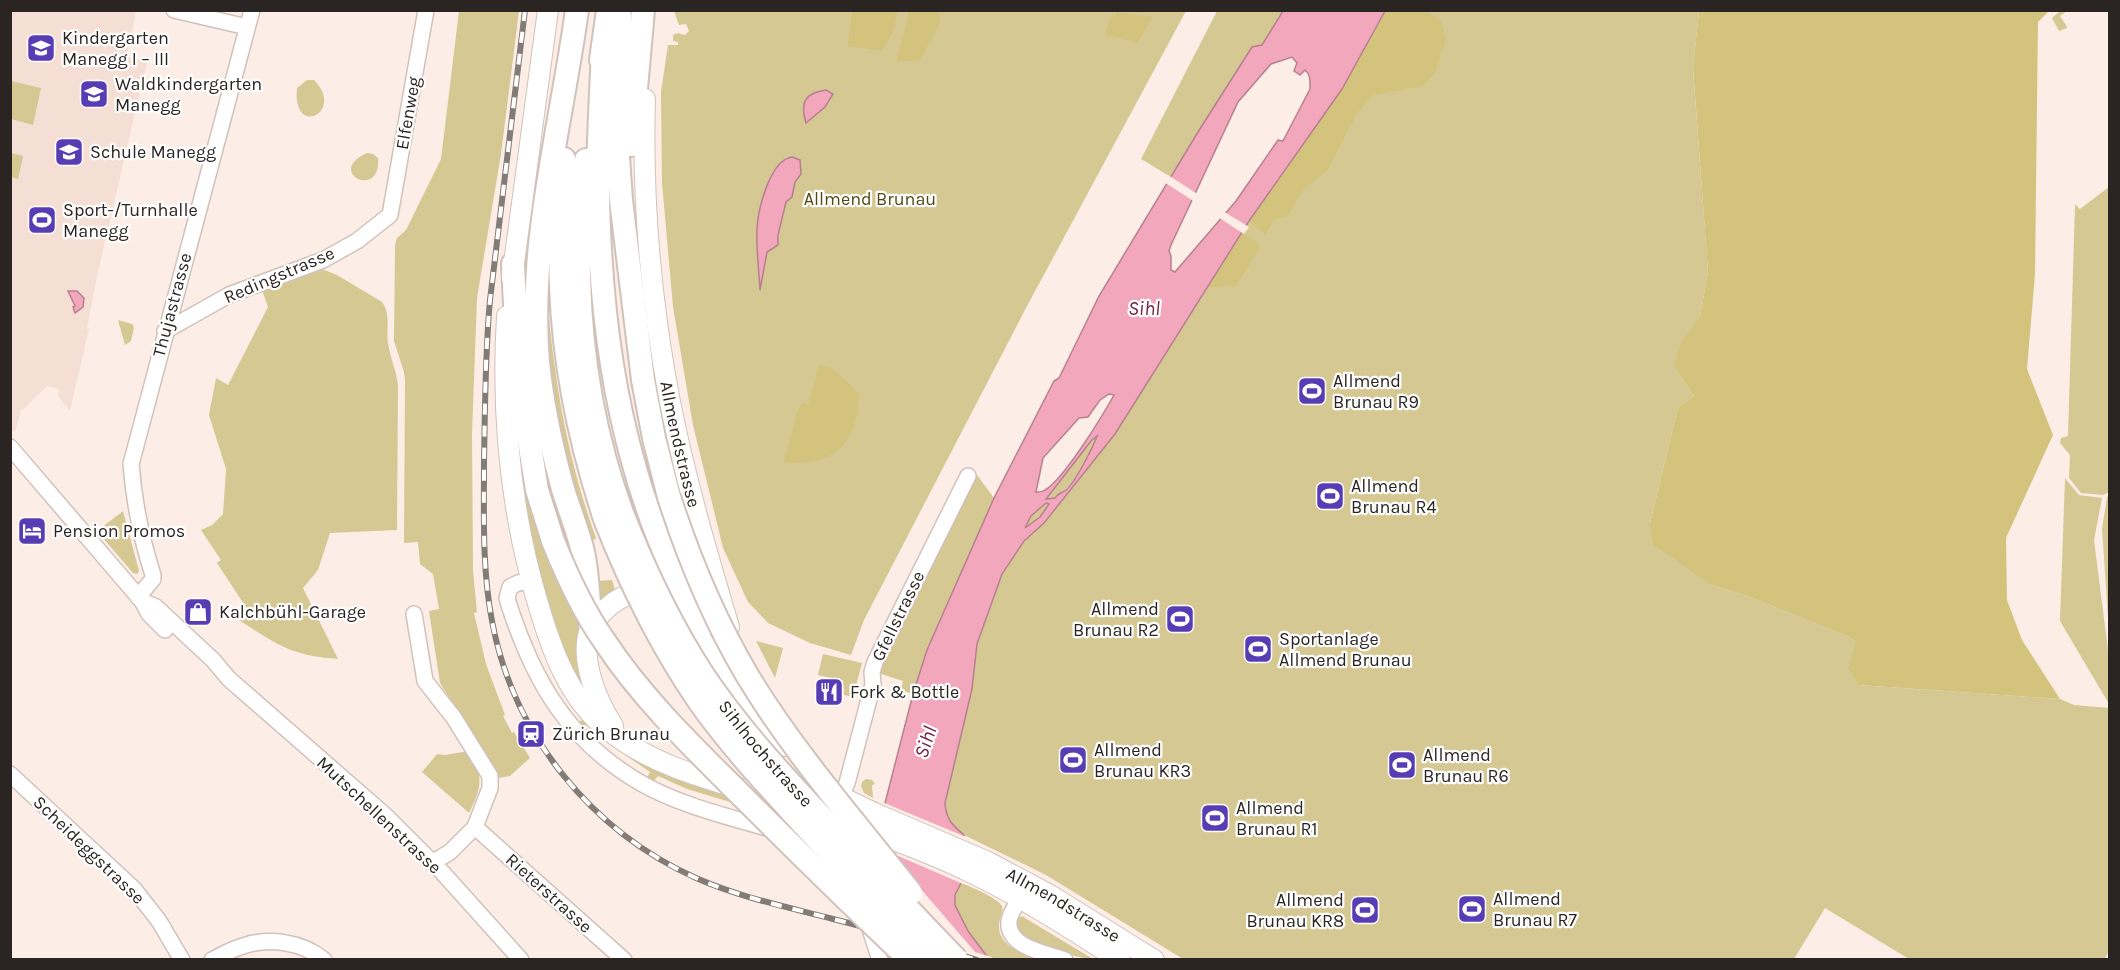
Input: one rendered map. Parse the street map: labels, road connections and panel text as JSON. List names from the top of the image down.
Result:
{
  "streets": {
    "highway": ["Sihlhochstrasse"],
    "main road": ["Allmendstrasse"],
    "street": [
      "Elfenweg",
      "Redingstrasse",
      "Thujastrasse",
      "Gfellstrasse",
      "Mutschellenstrasse",
      "Scheideggstrasse",
      "Rieterstrasse"
    ]
  },
  "crossings": [
    ["Elfenweg", "Redingstrasse"],
    ["Redingstrasse", "Thujastrasse"],
    ["Thujastrasse", "Mutschellenstrasse"],
    ["Allmendstrasse", "Gfellstrasse"]
  ],
  "water": ["Sihl"],
  "parks": ["Allmend Brunau"],
  "places": {
    "school or university": ["Kindergarten Manegg I – III", "Waldkindergarten Manegg", "Schule Manegg"],
    "sports": [
      "Sport-/Turnhalle Manegg",
      "Allmend Brunau R9",
      "Allmend Brunau R4",
      "Allmend Brunau R2",
      "Sportanlage Allmend Brunau",
      "Allmend Brunau KR3",
      "Allmend Brunau R6",
      "Allmend Brunau R1",
      "Allmend Brunau R7",
      "Allmend Brunau KR8"
    ],
    "hotel": ["Pension Promos"],
    "shop": ["Kalchbühl-Garage"],
    "restaurant": ["Fork & Bottle"],
    "station": ["Zürich Brunau"]
  }
}
